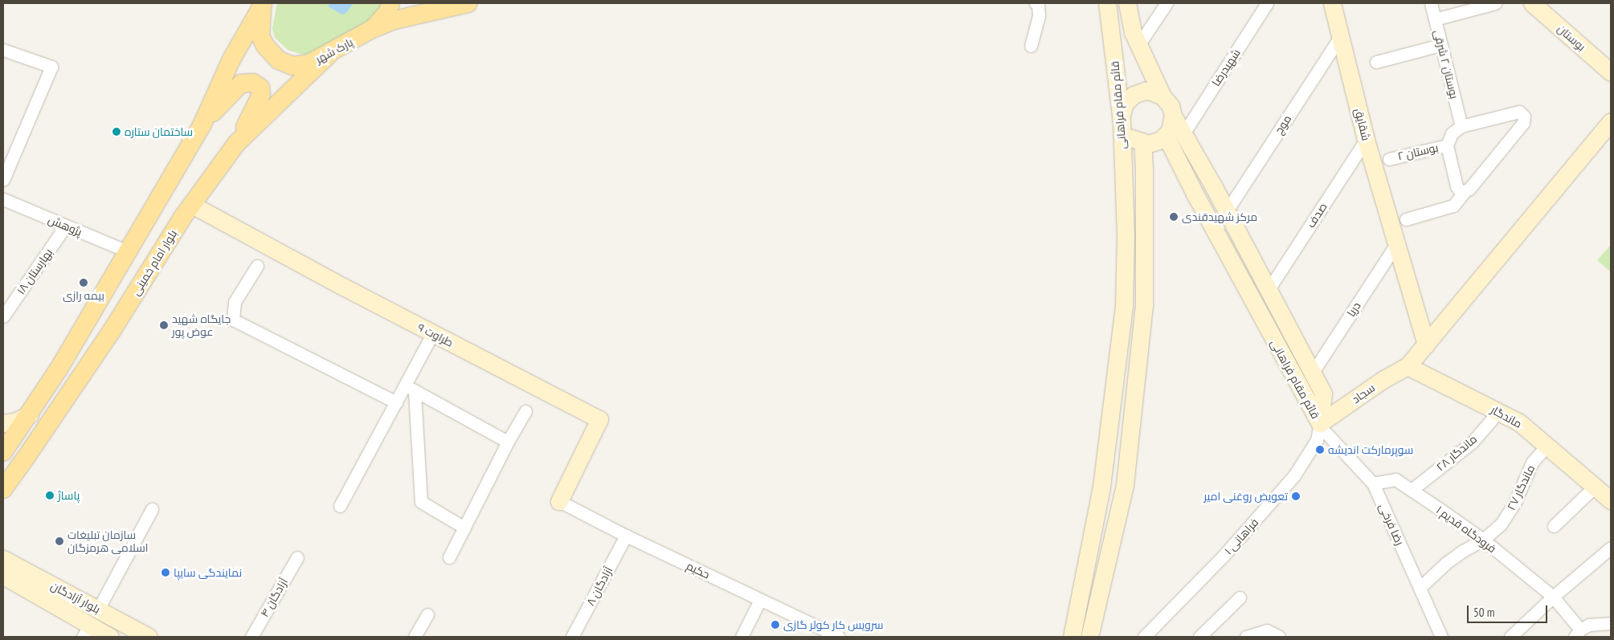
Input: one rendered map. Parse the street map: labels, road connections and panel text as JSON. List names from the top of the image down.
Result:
{
  "streets": {
    "main road": ["پارک شهر", "بلوار امام خمینی"],
    "street": [
      "بوستان",
      "بوستان ۲ شرقی",
      "شهیدرضا",
      "قائم مقام فراهانی",
      "موج",
      "شقایق",
      "بوستان ۲",
      "صدف",
      "پژوهش",
      "بهارستان ۱۸",
      "دریا",
      "طراوت ۹",
      "سجاد",
      "ماندگار",
      "ماندگار ۲۸",
      "ماندگار ۲۷",
      "رضا فرخی",
      "فرودگاه قدیم ۱",
      "فراهانی ۱",
      "حکیم",
      "آزادگان ۸",
      "بلوار آزادگان",
      "آزادگان ۴"
    ]
  },
  "crossings": [
    ["پارک شهر", "بلوار امام خمینی"],
    ["شهیدرضا", "قائم مقام فراهانی"],
    ["قائم مقام فراهانی", "موج"],
    ["قائم مقام فراهانی", "صدف"],
    ["قائم مقام فراهانی", "دریا"],
    ["قائم مقام فراهانی", "سجاد"],
    ["قائم مقام فراهانی", "رضا فرخی"],
    ["قائم مقام فراهانی", "فراهانی ۱"],
    ["موج", "شقایق"],
    ["شقایق", "صدف"],
    ["شقایق", "دریا"],
    ["پژوهش", "بهارستان ۱۸"],
    ["بلوار امام خمینی", "طراوت ۹"],
    ["طراوت ۹", "حکیم"],
    ["سجاد", "ماندگار"],
    ["سجاد", "رضا فرخی"],
    ["سجاد", "فراهانی ۱"],
    ["ماندگار", "ماندگار ۲۸"],
    ["ماندگار", "ماندگار ۲۷"],
    ["ماندگار ۲۸", "فرودگاه قدیم ۱"],
    ["ماندگار ۲۷", "رضا فرخی"],
    ["ماندگار ۲۷", "فرودگاه قدیم ۱"],
    ["رضا فرخی", "فرودگاه قدیم ۱"],
    ["رضا فرخی", "فراهانی ۱"],
    ["حکیم", "آزادگان ۸"]
  ],
  "places": [
    "ساختمان ستاره",
    "مرکز شهیدقندی",
    "بیمه رازی",
    "جایگاه شهید عوض پور",
    "سوپرمارکت اندیشه",
    "پاساژ",
    "تعویض روغنی امیر",
    "سازمان تبلیغات اسلامی هرمزگان",
    "نمایندگی سایپا",
    "سرویس کار کولر گازی"
  ],
  "scale_bar": "50 m"
}
